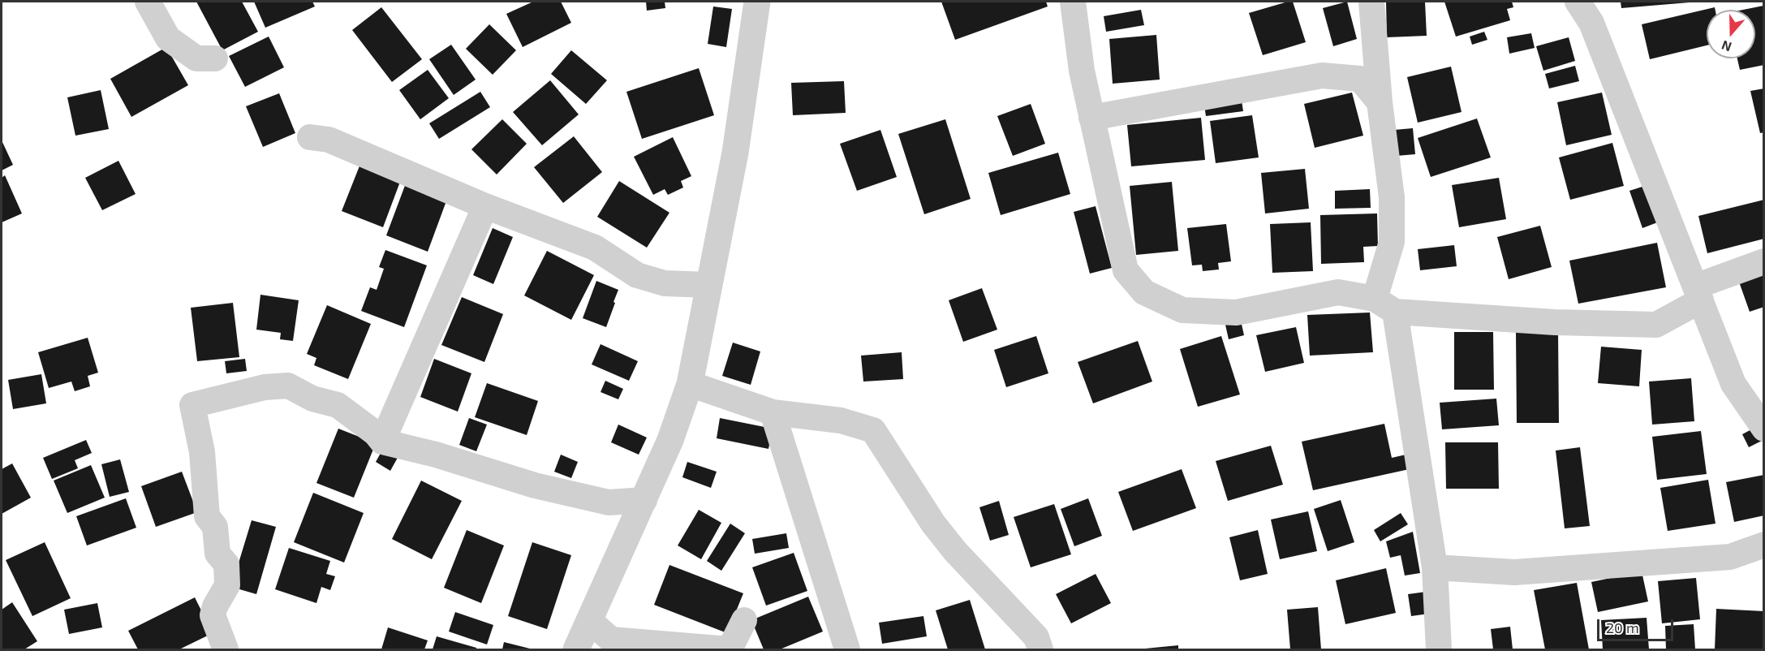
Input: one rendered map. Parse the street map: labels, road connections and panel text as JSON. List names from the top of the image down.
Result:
{
  "scale_bar": "20 m",
  "north": "bottom"
}
